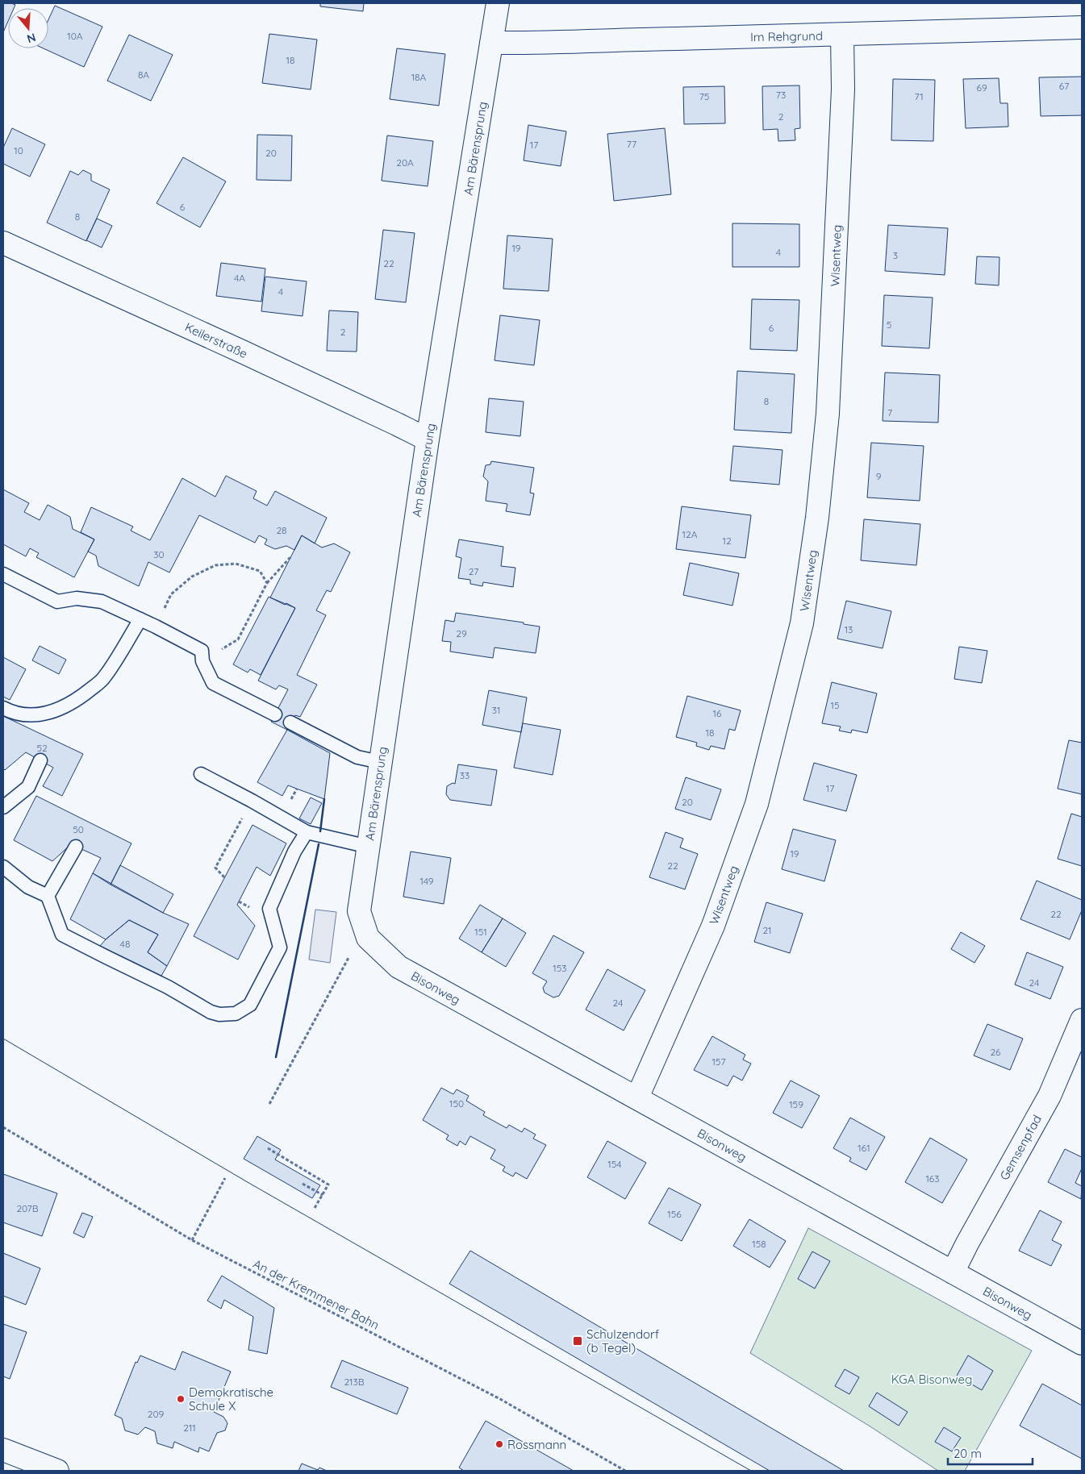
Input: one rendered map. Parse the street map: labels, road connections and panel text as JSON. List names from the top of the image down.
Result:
{
  "streets": {
    "street": [
      "Im Rehgrund",
      "Am Bärensprung",
      "Wisentweg",
      "Keilerstraße",
      "Bisonweg",
      "Gemsenpfad"
    ],
    "path": ["An der Kremmener Bahn"]
  },
  "crossings": [
    ["Im Rehgrund", "Am Bärensprung"],
    ["Im Rehgrund", "Wisentweg"],
    ["Am Bärensprung", "Keilerstraße"],
    ["Am Bärensprung", "Bisonweg"],
    ["Wisentweg", "Bisonweg"],
    ["Bisonweg", "Gemsenpfad"]
  ],
  "parks": ["KGA Bisonweg"],
  "places": {
    "transit": ["Schulzendorf (b Tegel)"],
    "other": ["Demokratische Schule X", "Rossmann"]
  },
  "house_numbers": [
    "10A",
    "18",
    "8A",
    "18A",
    "67",
    "69",
    "73",
    "75",
    "71",
    "2",
    "77",
    "17",
    "10",
    "20",
    "20A",
    "6",
    "8",
    "19",
    "4",
    "3",
    "22",
    "4A",
    "4",
    "5",
    "6",
    "2",
    "8",
    "7",
    "9",
    "28",
    "12A",
    "12",
    "30",
    "27",
    "13",
    "29",
    "15",
    "31",
    "16",
    "18",
    "52",
    "33",
    "17",
    "20",
    "50",
    "19",
    "22",
    "149",
    "22",
    "21",
    "151",
    "48",
    "153",
    "24",
    "24",
    "26",
    "157",
    "150",
    "159",
    "161",
    "154",
    "163",
    "207B",
    "156",
    "158",
    "213B",
    "209",
    "211"
  ],
  "scale_bar": "20 m",
  "north": "bottom"
}
